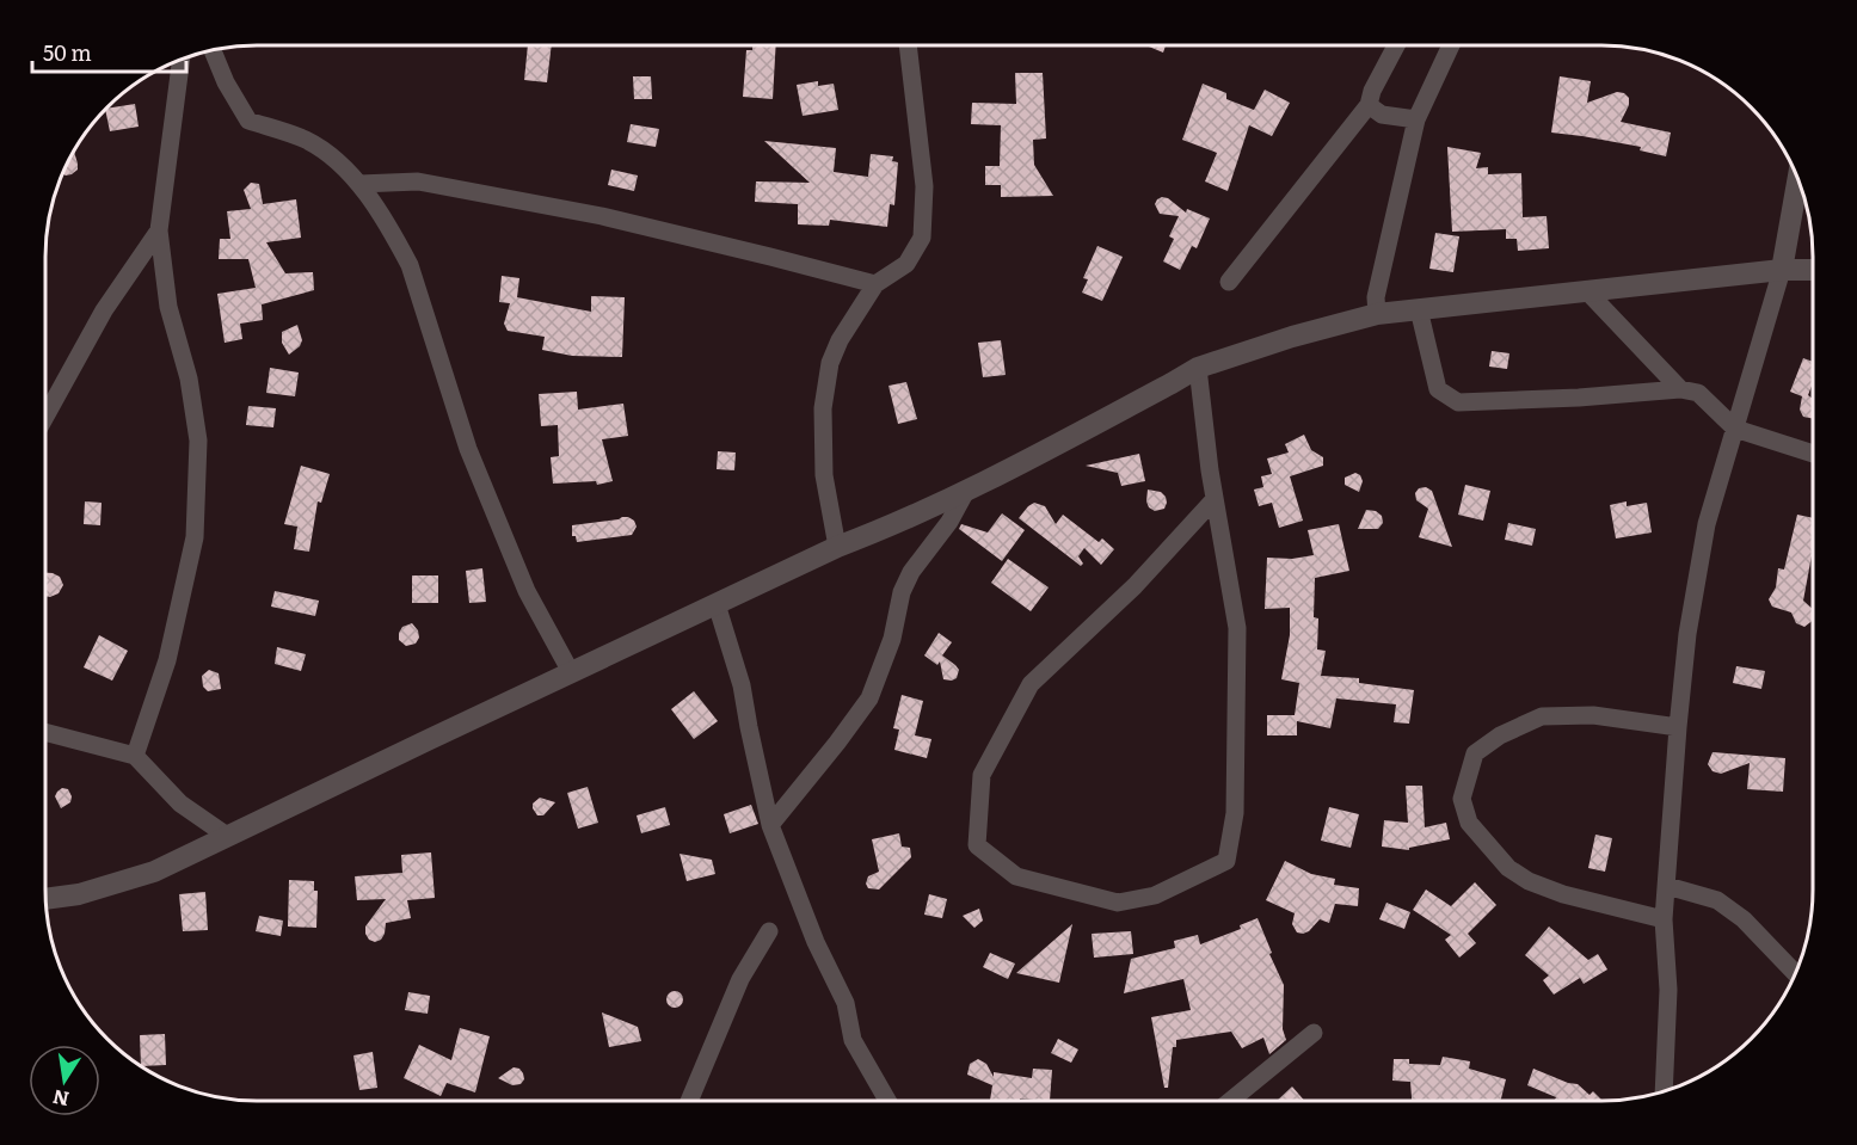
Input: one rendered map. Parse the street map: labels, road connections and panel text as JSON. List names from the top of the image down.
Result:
{
  "scale_bar": "50 m",
  "north": "bottom"
}
